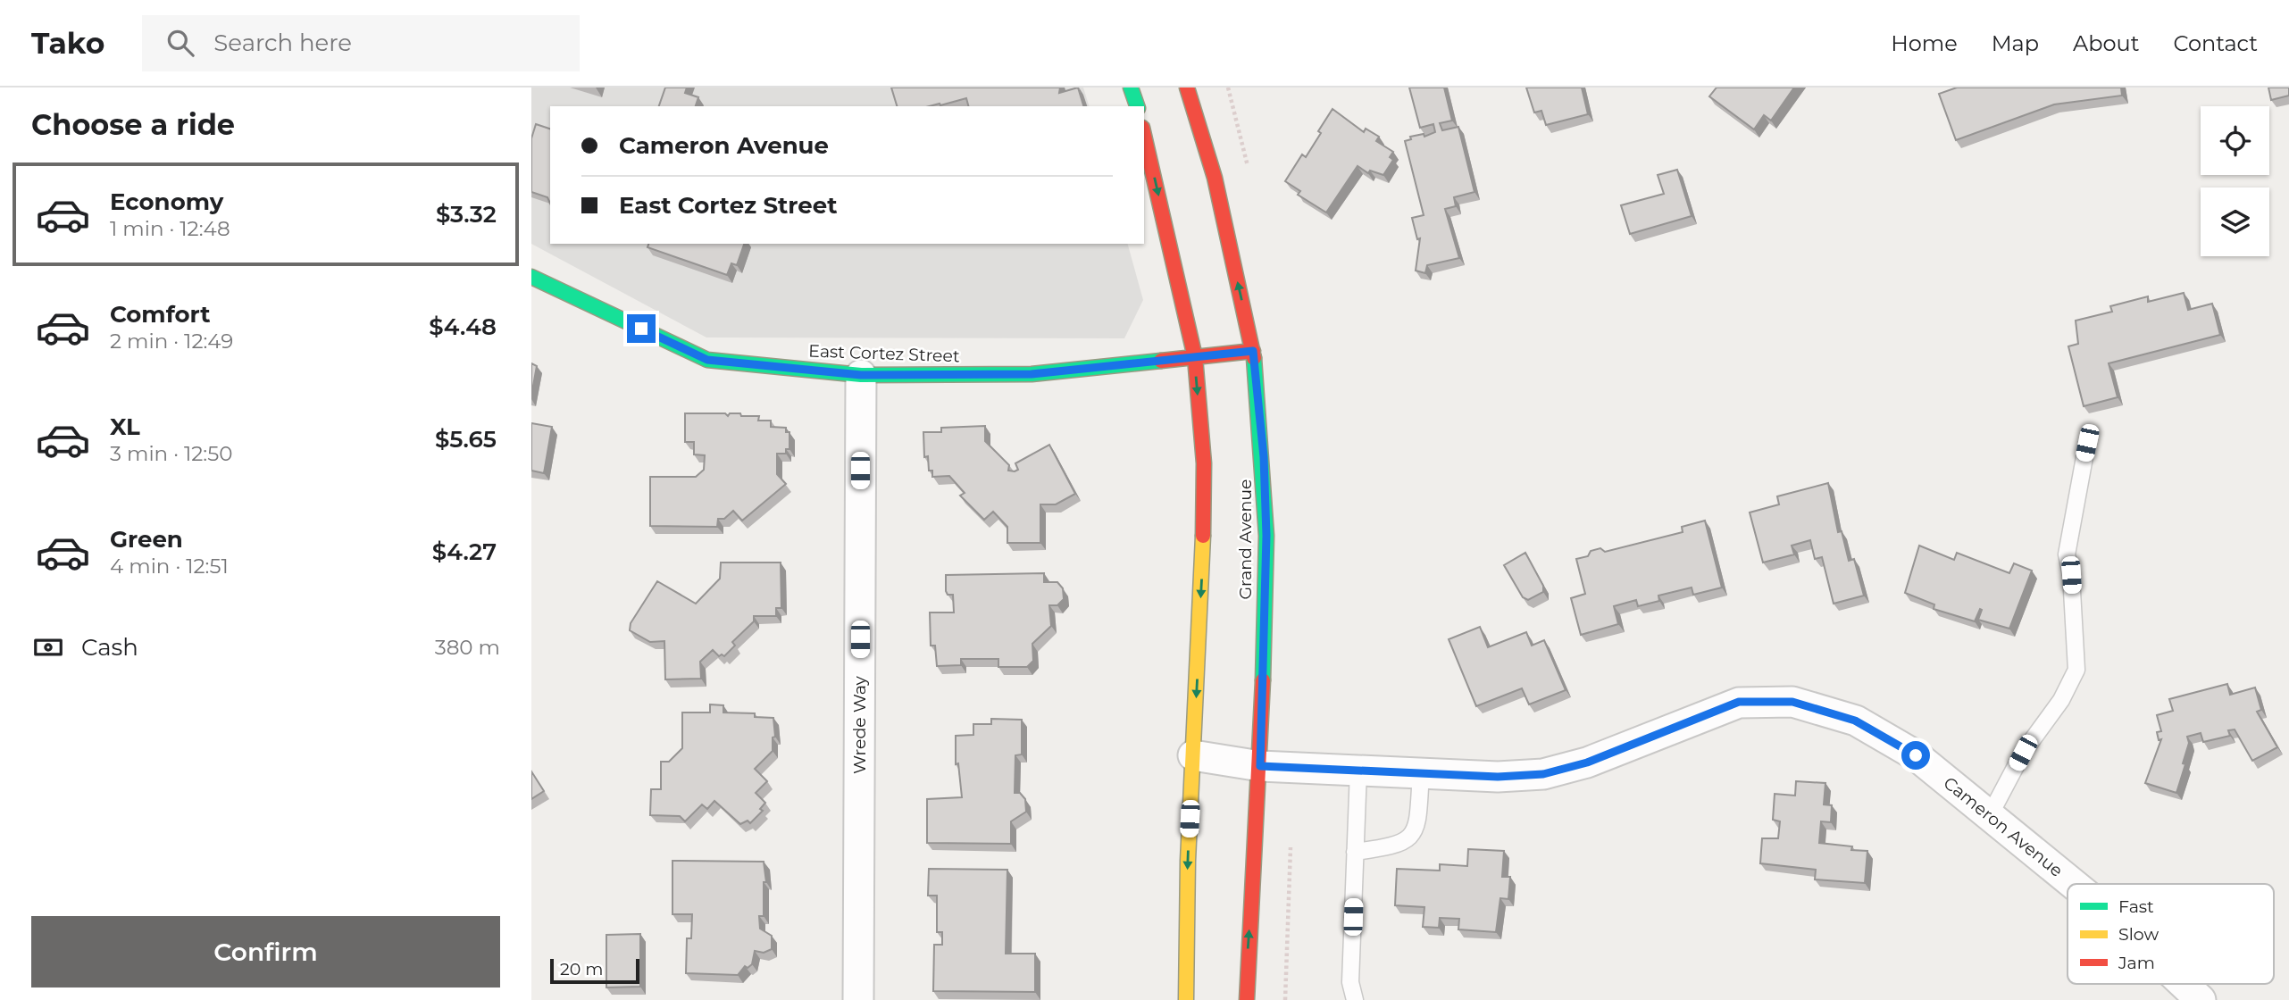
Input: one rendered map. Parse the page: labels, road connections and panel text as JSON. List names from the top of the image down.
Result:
{
  "streets": {
    "main road": ["East Cortez Street", "Grand Avenue"],
    "street": ["Wrede Way", "Cameron Avenue"]
  },
  "crossings": [
    ["East Cortez Street", "Grand Avenue"],
    ["East Cortez Street", "Wrede Way"],
    ["Grand Avenue", "Cameron Avenue"]
  ],
  "legend": ["Fast", "Slow", "Jam"],
  "scale_bar": "20 m",
  "page": {
    "header": "Tako",
    "search": "Search here",
    "nav": [
      "Home",
      "Map",
      "About",
      "Contact"
    ],
    "heading": "Choose a ride",
    "banner": ["Cameron Avenue", "East Cortez Street"],
    "list": [
      {
        "name": "Economy",
        "note": "1 min · 12:48",
        "value": "$3.32"
      },
      {
        "name": "Comfort",
        "note": "2 min · 12:49",
        "value": "$4.48"
      },
      {
        "name": "XL",
        "note": "3 min · 12:50",
        "value": "$5.65"
      },
      {
        "name": "Green",
        "note": "4 min · 12:51",
        "value": "$4.27"
      }
    ],
    "pay": ["Cash", "380 m"],
    "buttons": "Confirm",
    "scale": "20 m"
  }
}
